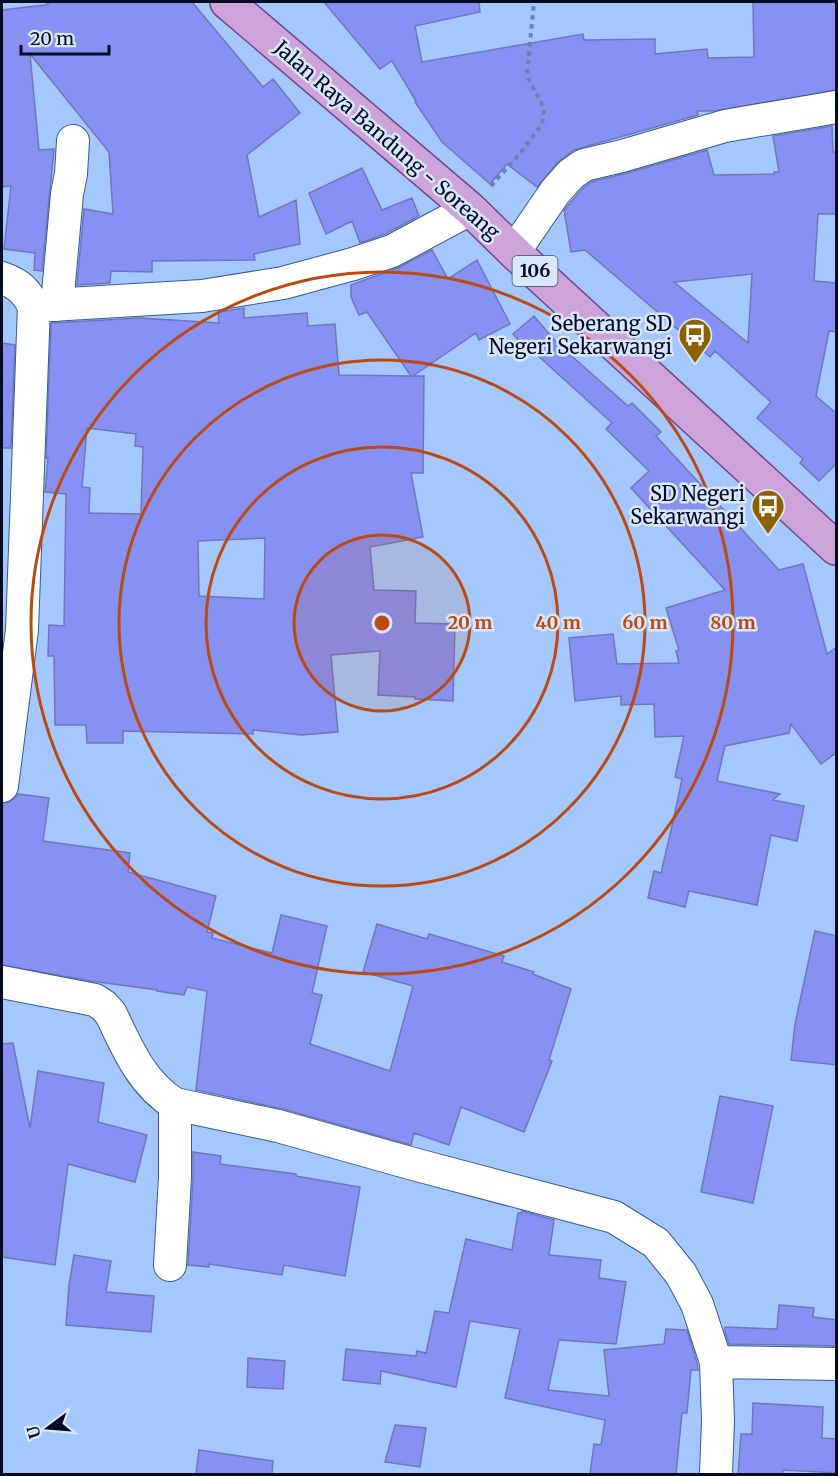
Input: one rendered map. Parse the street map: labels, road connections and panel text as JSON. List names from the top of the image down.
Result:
{
  "streets": {
    "main road": ["Jalan Raya Bandung - Soreang", "106"]
  },
  "places": {
    "bus stop": ["Seberang SD Negeri Sekarwangi", "SD Negeri Sekarwangi"]
  },
  "scale_bar": "20 m",
  "north": "left",
  "rings": [
    "20 m",
    "40 m",
    "60 m",
    "80 m"
  ]
}
